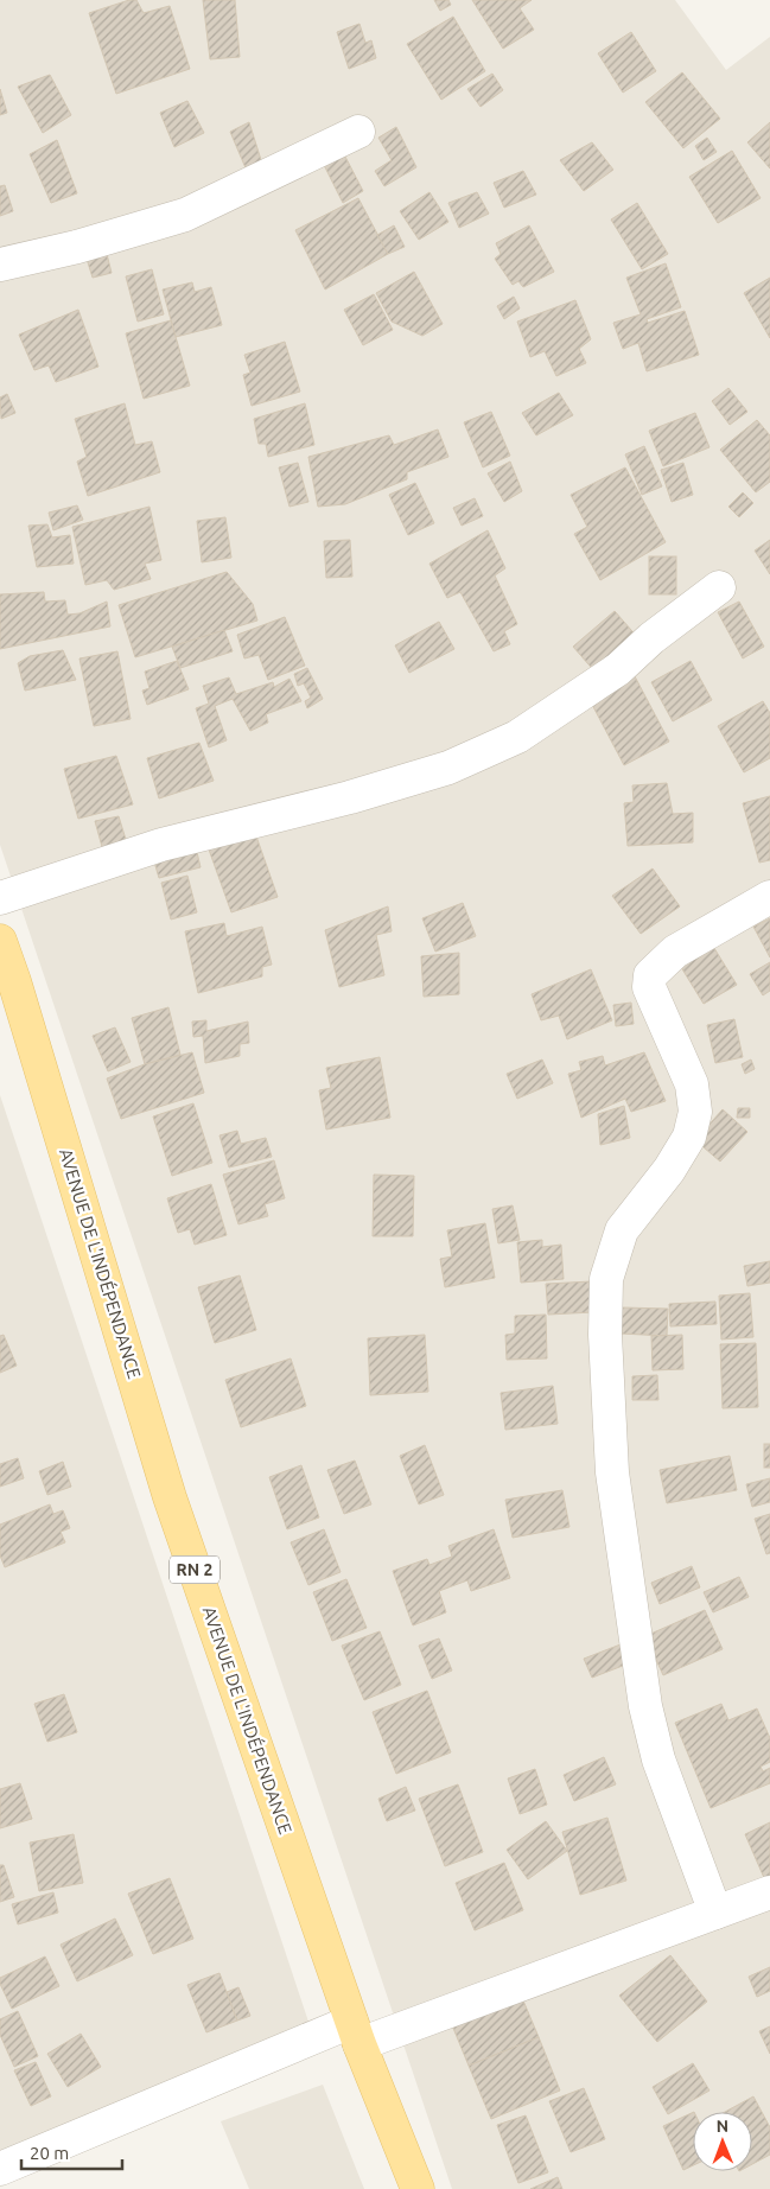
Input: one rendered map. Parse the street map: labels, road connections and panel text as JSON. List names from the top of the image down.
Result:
{
  "streets": {
    "main road": ["AVENUE DE L'INDÉPENDANCE", "RN 2"]
  },
  "scale_bar": "20 m",
  "north": "top"
}
